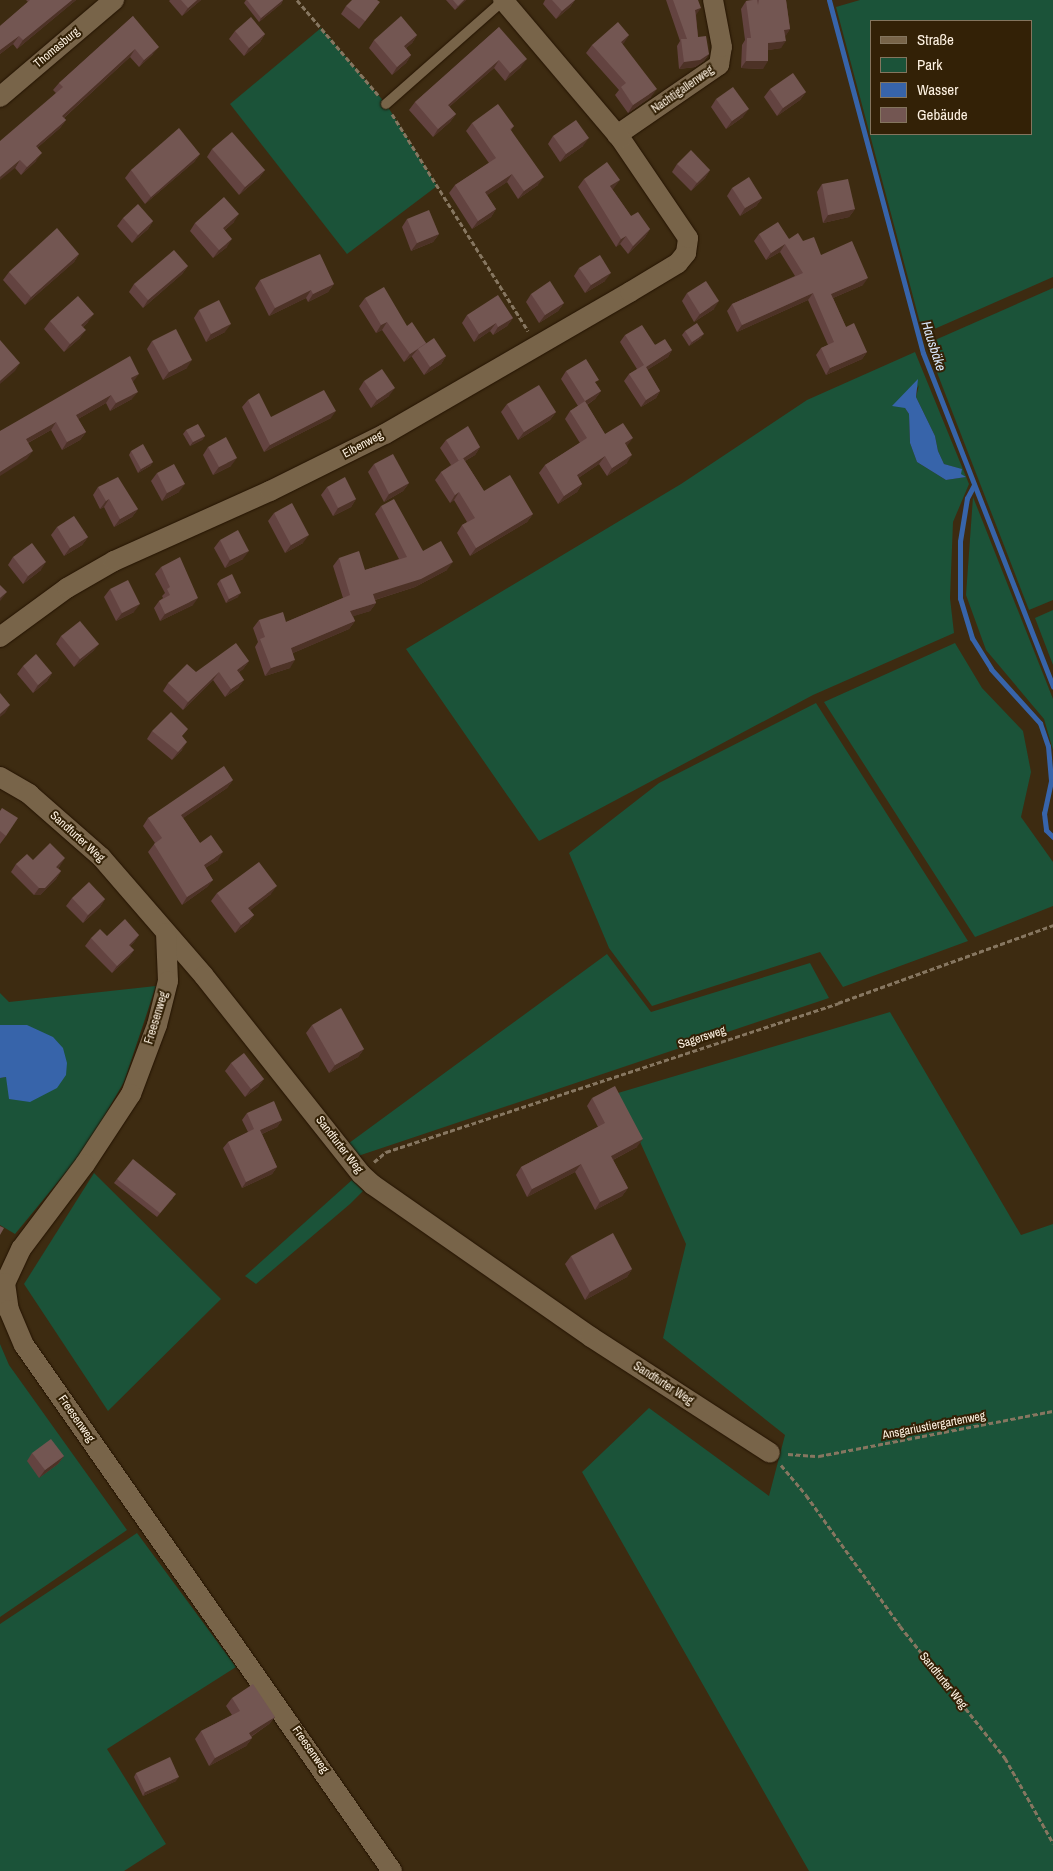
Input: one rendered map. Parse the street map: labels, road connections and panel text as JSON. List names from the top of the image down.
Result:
{
  "streets": {
    "street": [
      "Thomasburg",
      "Nachtigallenweg",
      "Eibenweg",
      "Sandfurter Weg",
      "Freesenweg"
    ],
    "path": ["Sagersweg", "Ansgariustiergartenweg"]
  },
  "crossings": [
    ["Nachtigallenweg", "Eibenweg"],
    ["Sandfurter Weg", "Freesenweg"],
    ["Sandfurter Weg", "Sagersweg"],
    ["Sandfurter Weg", "Ansgariustiergartenweg"]
  ],
  "water": ["Hausbäke"],
  "legend": [
    "Straße",
    "Park",
    "Wasser",
    "Gebäude"
  ]
}
